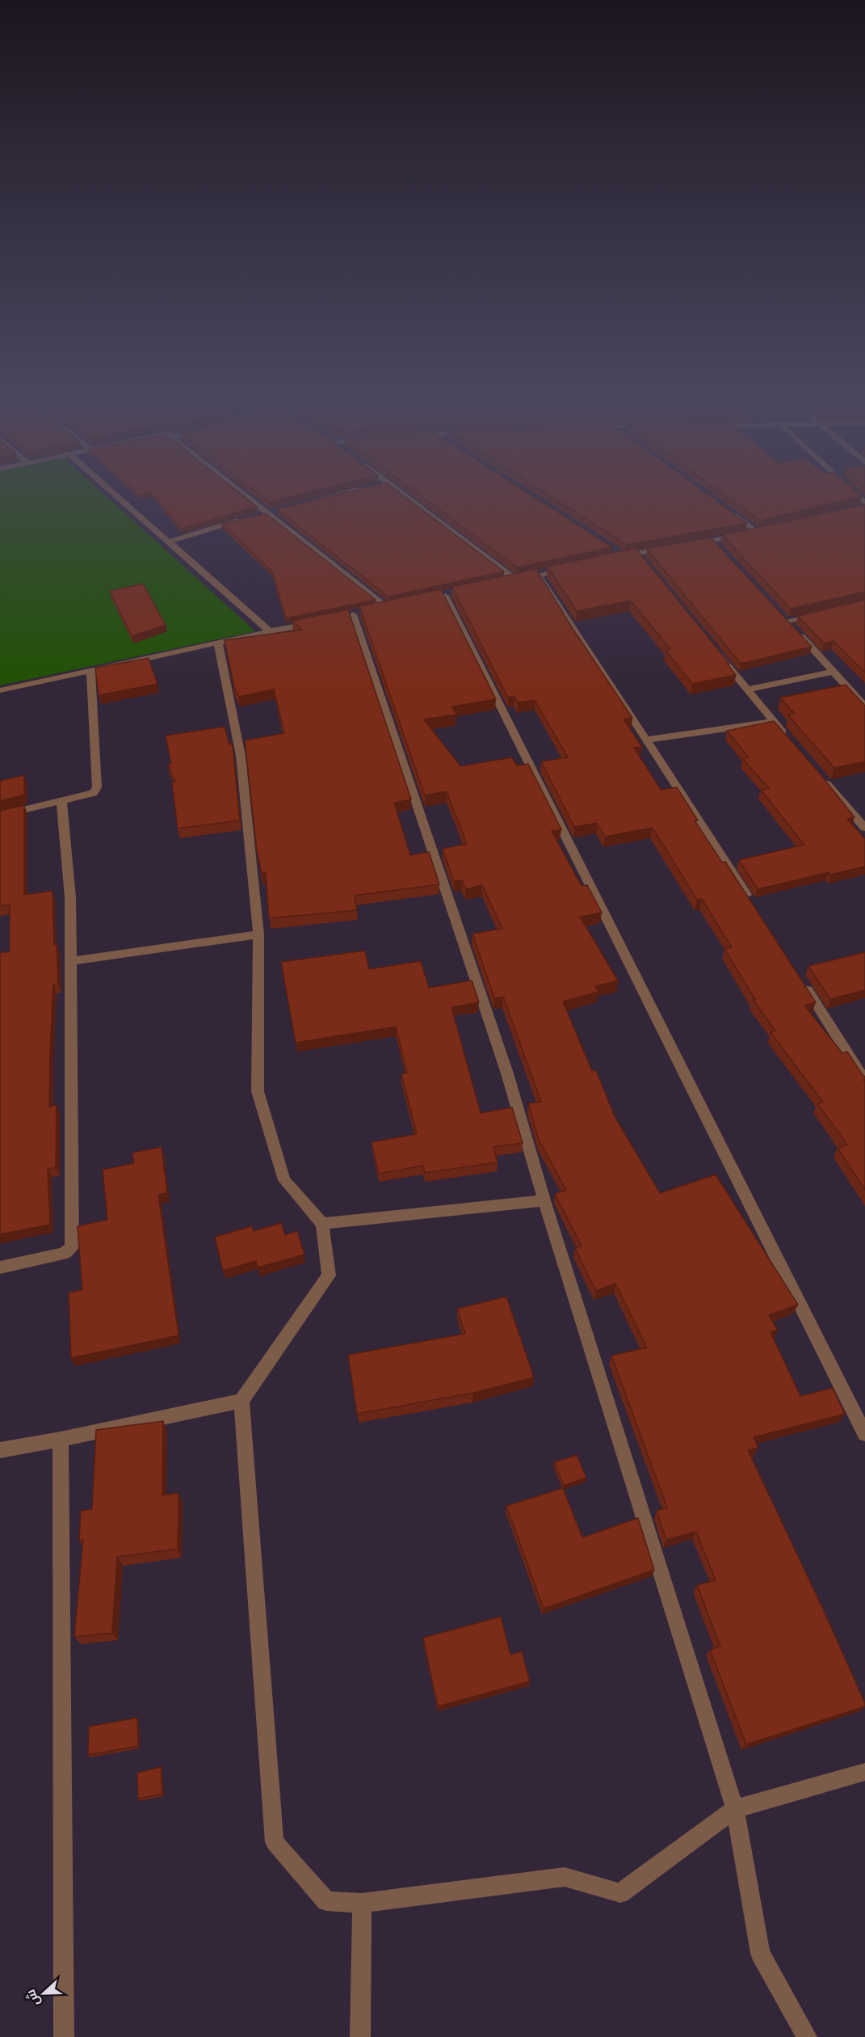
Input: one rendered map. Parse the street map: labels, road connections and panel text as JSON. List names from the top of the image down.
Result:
{
  "north": "left"
}
